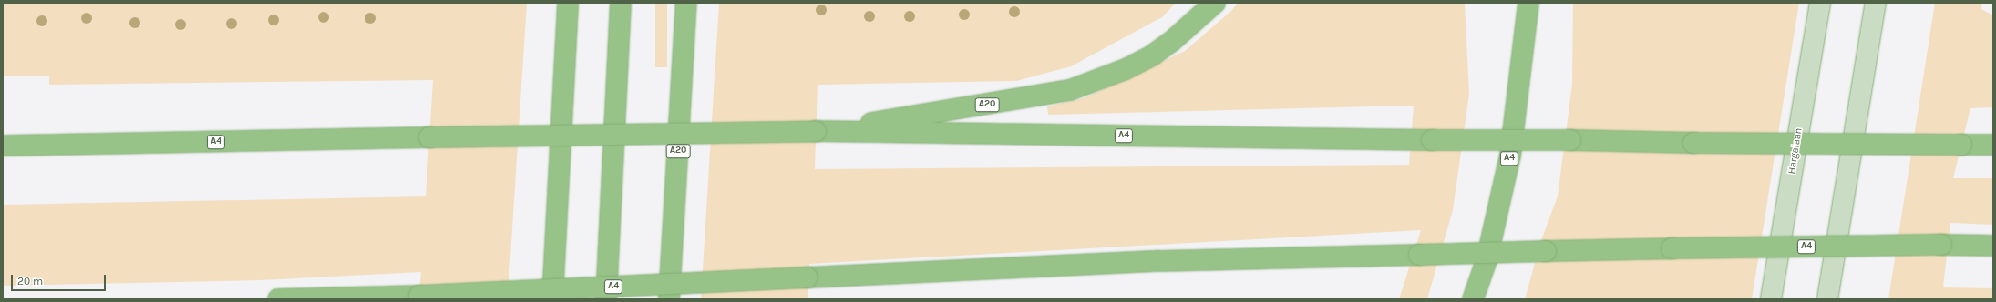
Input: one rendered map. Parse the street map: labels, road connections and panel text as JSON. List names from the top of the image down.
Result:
{
  "streets": {
    "highway": ["A20", "A4"],
    "main road": ["Hargalaan"]
  },
  "crossings": [
    ["A20", "A4"]
  ],
  "scale_bar": "20 m"
}
